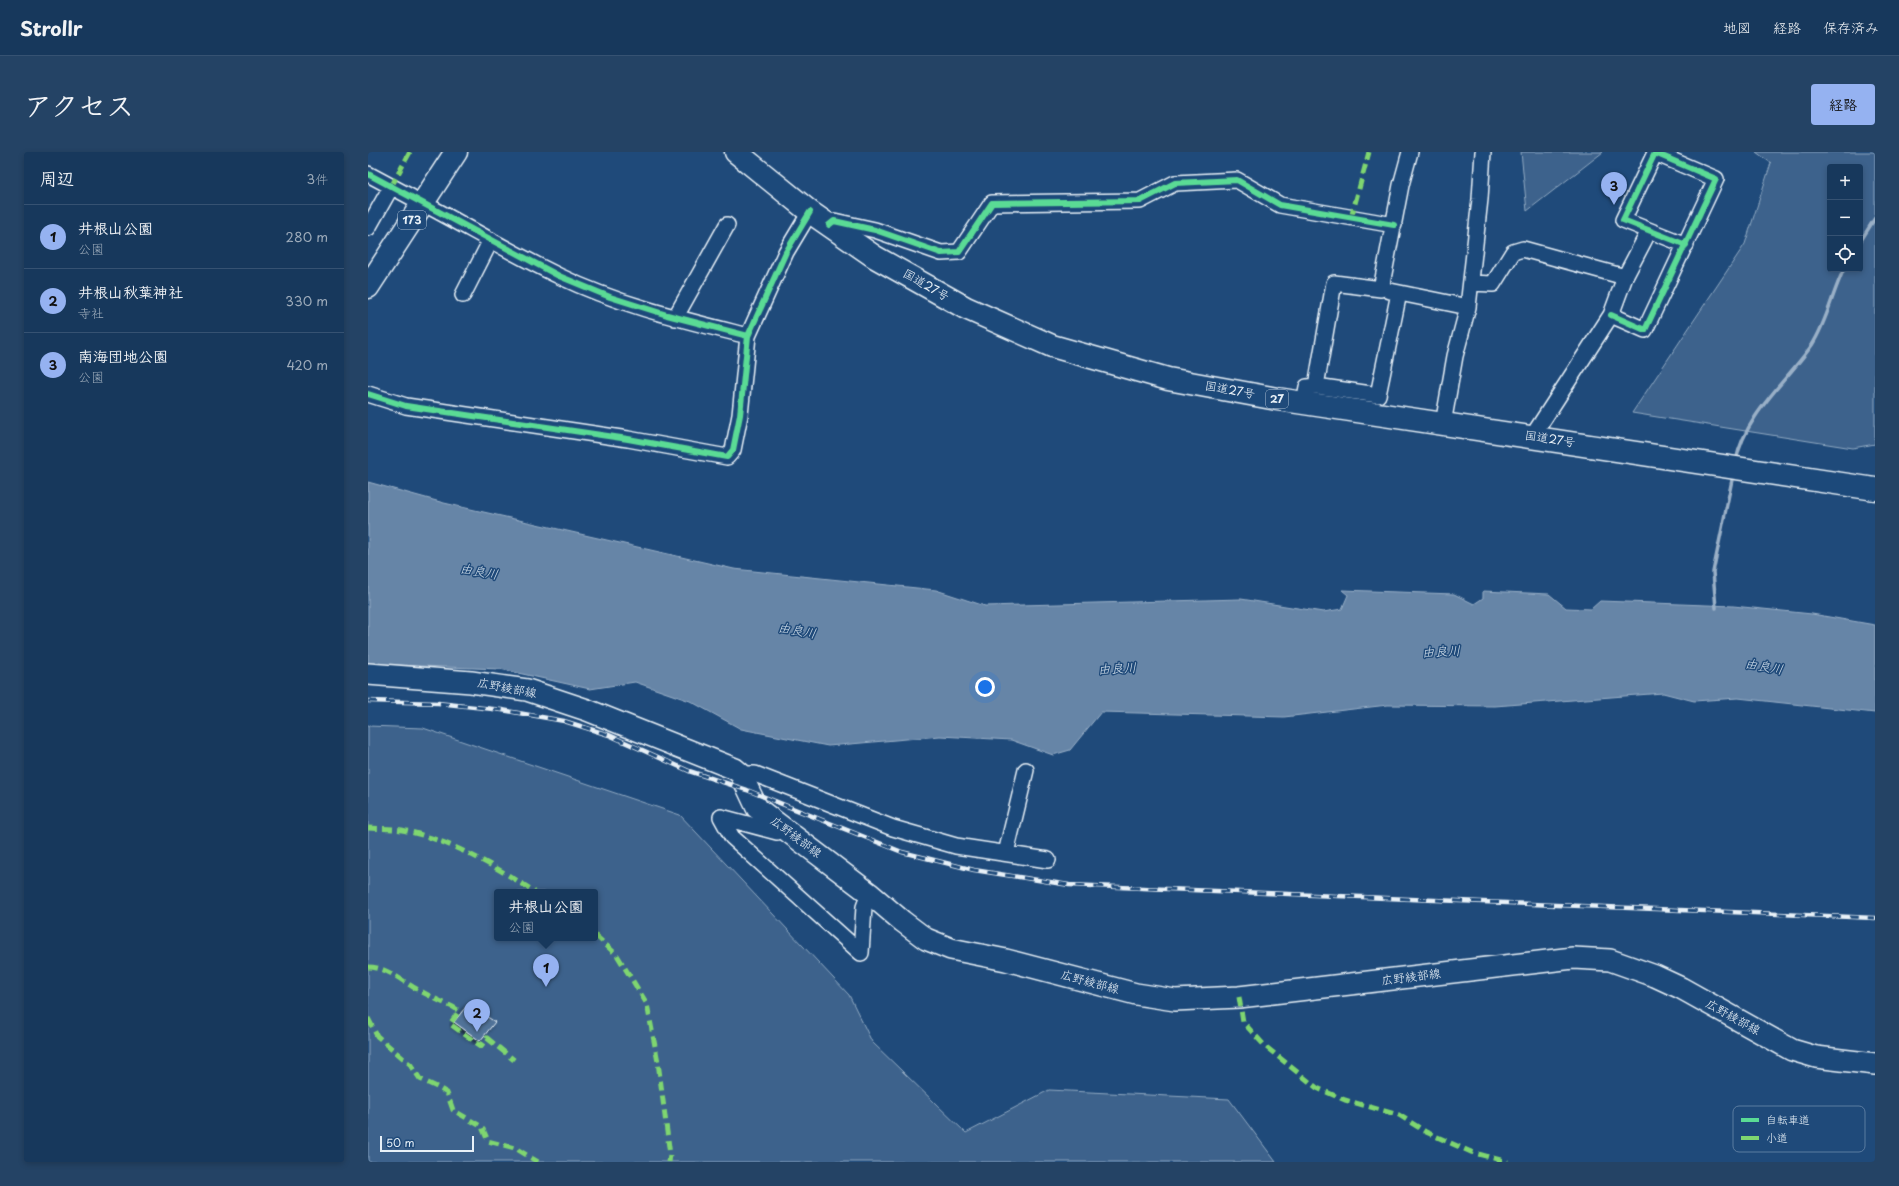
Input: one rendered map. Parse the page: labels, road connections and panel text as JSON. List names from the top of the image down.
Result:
{
  "streets": {
    "highway": ["173", "国道27号", "27"],
    "main road": ["広野綾部線"]
  },
  "water": ["由良川"],
  "legend": ["自転車道", "小道"],
  "scale_bar": "50 m",
  "page": {
    "header": "Strollr",
    "nav": ["地図", "経路", "保存済み"],
    "title": "アクセス",
    "buttons": "経路",
    "heading": ["周辺", "3件"],
    "map_buttons": ["+", "−"],
    "pins": ["3", "1", "2"],
    "list": [
      {
        "mark": "1",
        "name": "井根山公園",
        "note": "公園",
        "value": "280 m"
      },
      {
        "mark": "2",
        "name": "井根山秋葉神社",
        "note": "寺社",
        "value": "330 m"
      },
      {
        "mark": "3",
        "name": "南海団地公園",
        "note": "公園",
        "value": "420 m"
      }
    ],
    "popup": ["井根山公園", "公園"],
    "scale": "50 m"
  }
}
